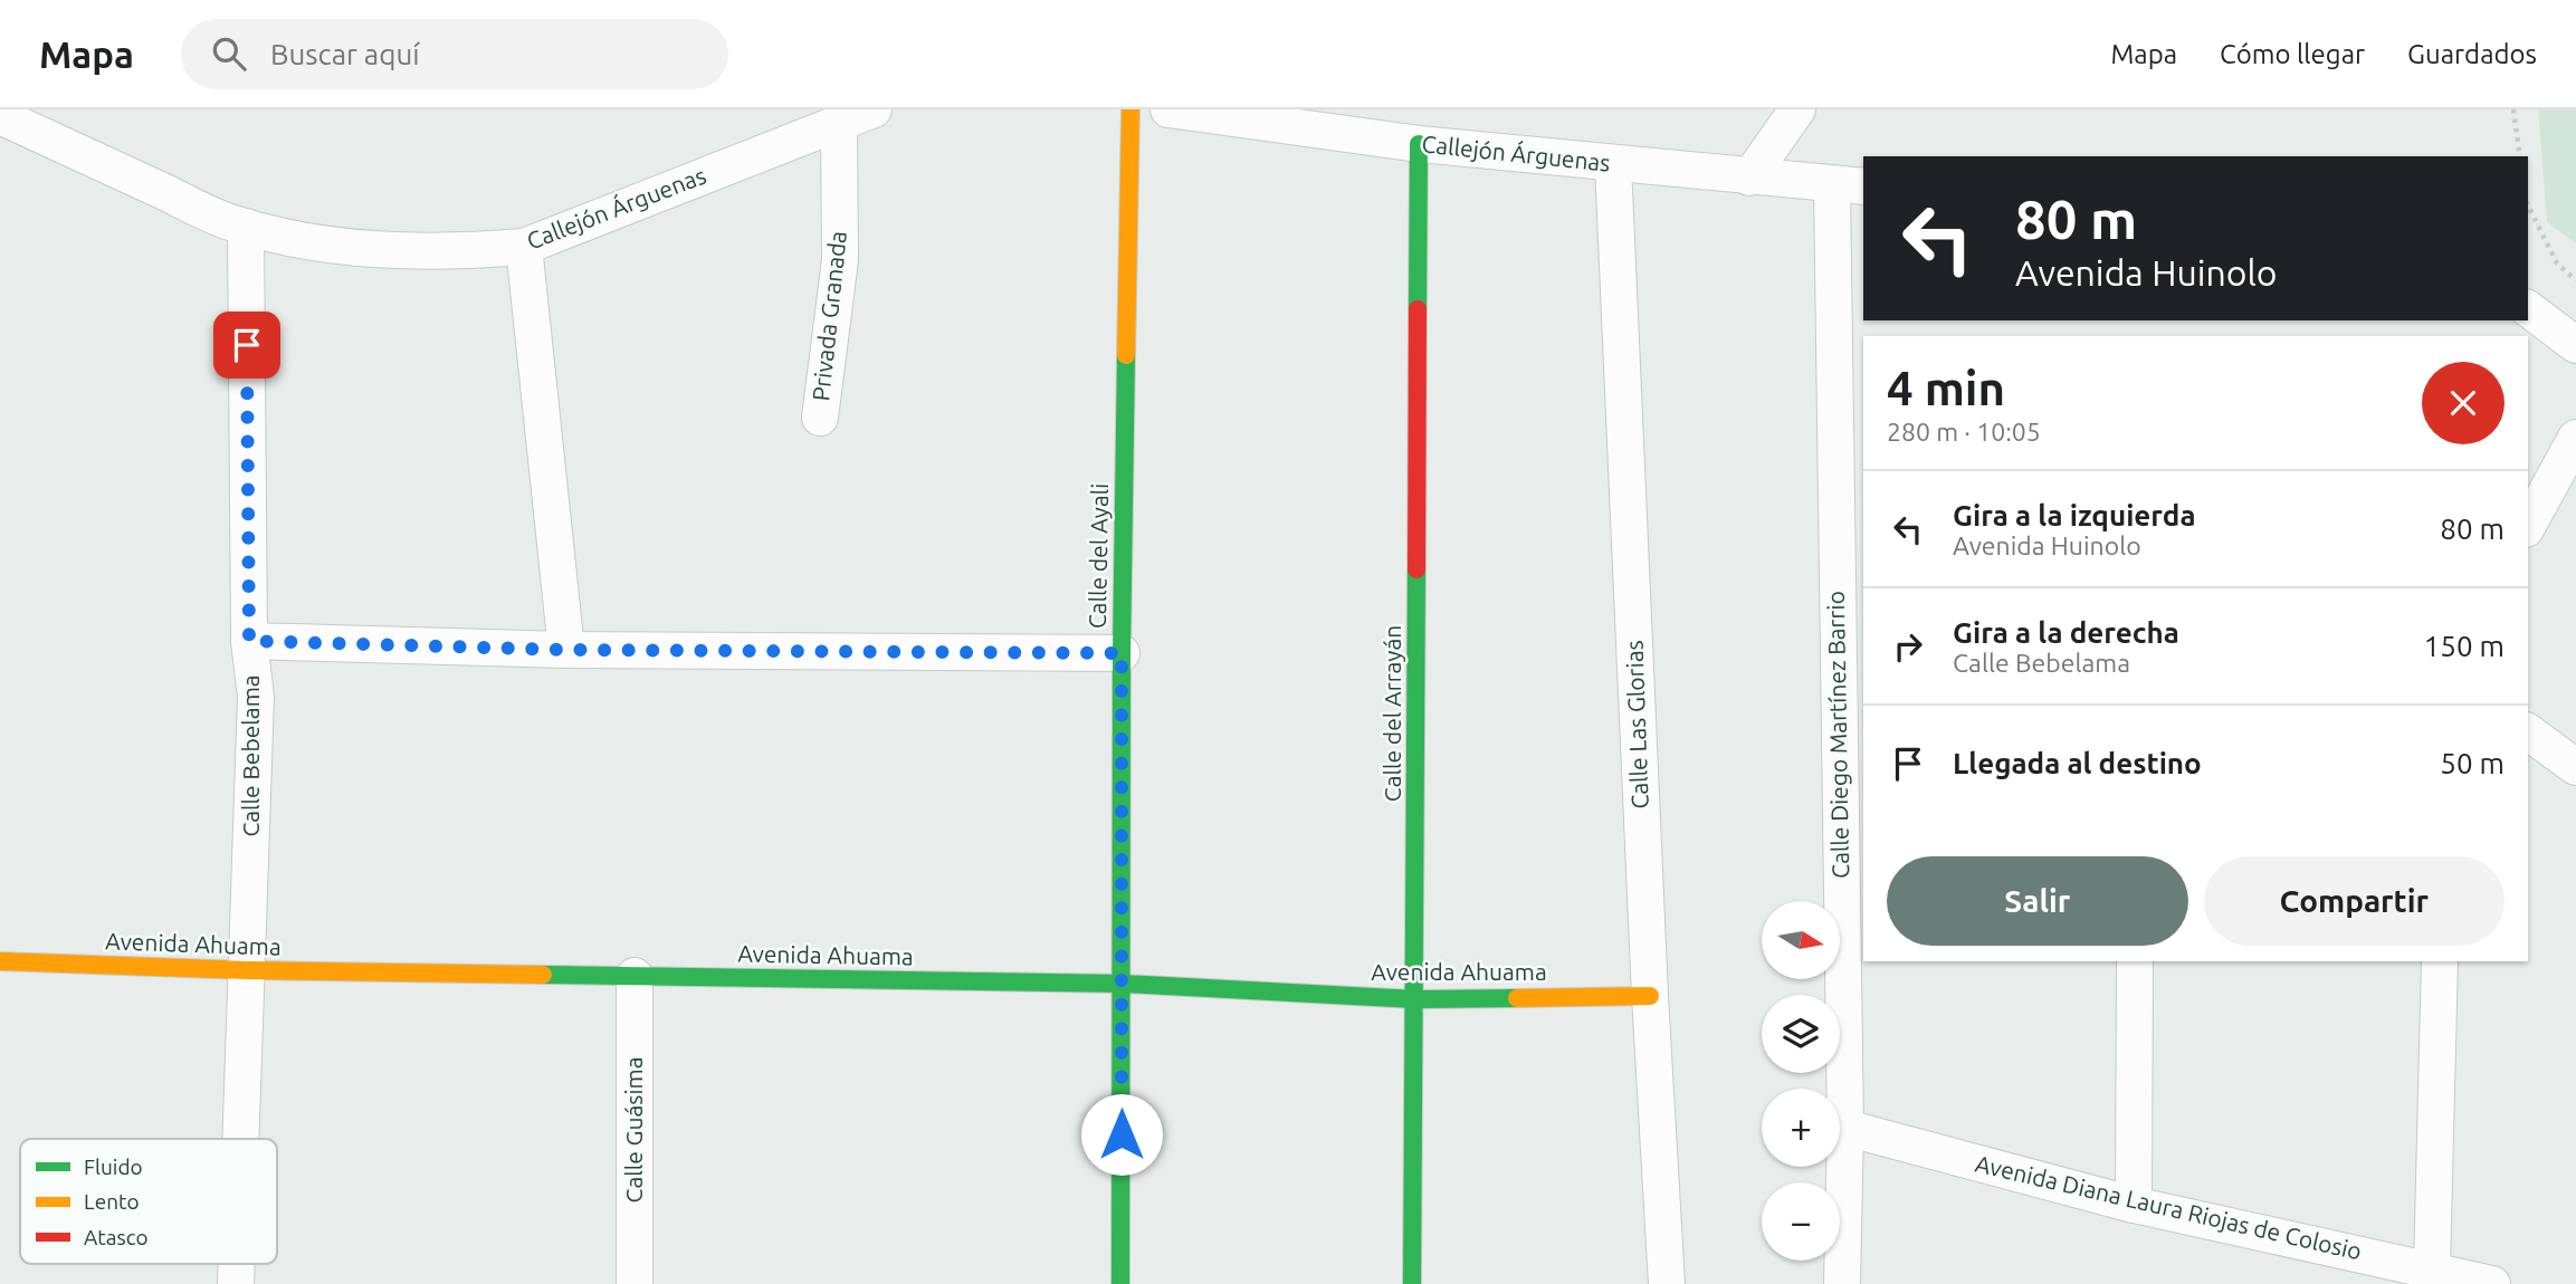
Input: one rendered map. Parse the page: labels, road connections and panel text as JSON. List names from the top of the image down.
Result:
{
  "streets": {
    "street": [
      "Callejón Árguenas",
      "Privada Granada",
      "Calle del Ayali",
      "Calle del Arrayán",
      "Calle Las Glorias",
      "Calle Diego Martínez Barrio",
      "Calle Bebelama",
      "Avenida Ahuama",
      "Calle Guásima",
      "Avenida Diana Laura Riojas de Colosio"
    ]
  },
  "crossings": [
    ["Callejón Árguenas", "Privada Granada"],
    ["Callejón Árguenas", "Calle del Arrayán"],
    ["Callejón Árguenas", "Calle Las Glorias"],
    ["Callejón Árguenas", "Calle Diego Martínez Barrio"],
    ["Callejón Árguenas", "Calle Bebelama"],
    ["Calle del Ayali", "Avenida Ahuama"],
    ["Calle del Arrayán", "Avenida Ahuama"],
    ["Calle Las Glorias", "Avenida Ahuama"],
    ["Calle Diego Martínez Barrio", "Avenida Diana Laura Riojas de Colosio"],
    ["Calle Bebelama", "Avenida Ahuama"],
    ["Avenida Ahuama", "Calle Guásima"]
  ],
  "legend": ["Fluido", "Lento", "Atasco"],
  "north": "right",
  "page": {
    "header": "Mapa",
    "search": "Buscar aquí",
    "nav": ["Mapa", "Cómo llegar", "Guardados"],
    "turn": ["80 m", "Avenida Huinolo"],
    "heading": ["4 min", "280 m · 10:05"],
    "list": [
      {
        "name": "Gira a la izquierda",
        "note": "Avenida Huinolo",
        "value": "80 m"
      },
      {
        "name": "Gira a la derecha",
        "note": "Calle Bebelama",
        "value": "150 m"
      },
      {
        "name": "Llegada al destino",
        "value": "50 m"
      }
    ],
    "buttons": ["Salir", "Compartir"],
    "map_buttons": ["+", "−"]
  }
}
